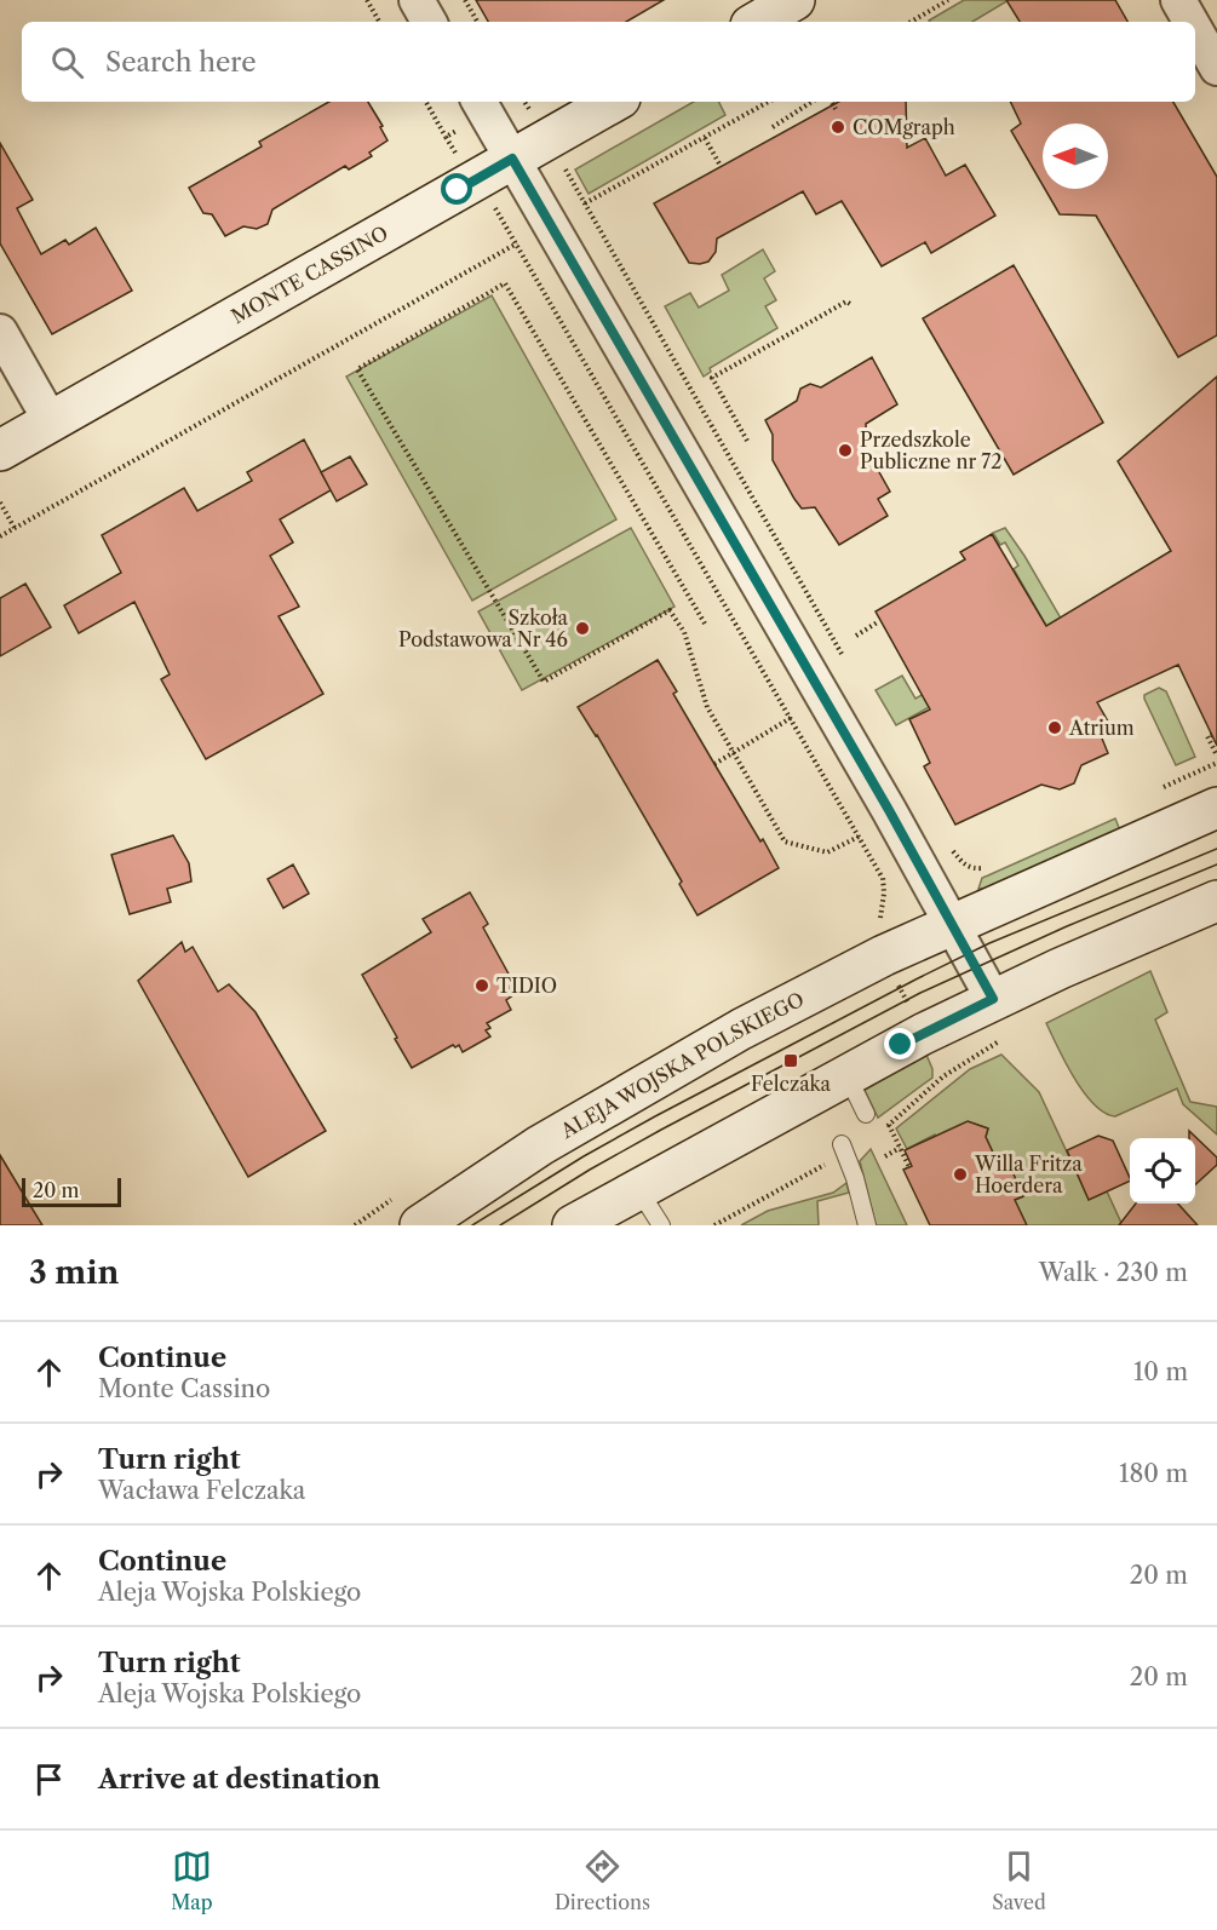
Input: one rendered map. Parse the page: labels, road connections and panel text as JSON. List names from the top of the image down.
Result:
{
  "streets": {
    "main road": ["MONTE CASSINO", "ALEJA WOJSKA POLSKIEGO"]
  },
  "places": {
    "other": [
      "COMgraph",
      "Przedszkole Publiczne nr 72",
      "Szkoła Podstawowa Nr 46",
      "Atrium",
      "TIDIO",
      "Willa Fritza Hoerdera"
    ],
    "transit": ["Felczaka"]
  },
  "scale_bar": "20 m",
  "north": "left",
  "page": {
    "search": "Search here",
    "scale": "20 m",
    "heading": ["3 min", "Walk · 230 m"],
    "list": [
      ["Continue", "Monte Cassino", "10 m"],
      ["Turn right", "Wacława Felczaka", "180 m"],
      ["Continue", "Aleja Wojska Polskiego", "20 m"],
      ["Turn right", "Aleja Wojska Polskiego", "20 m"],
      "Arrive at destination"
    ],
    "nav": ["Map", "Directions", "Saved"]
  }
}
